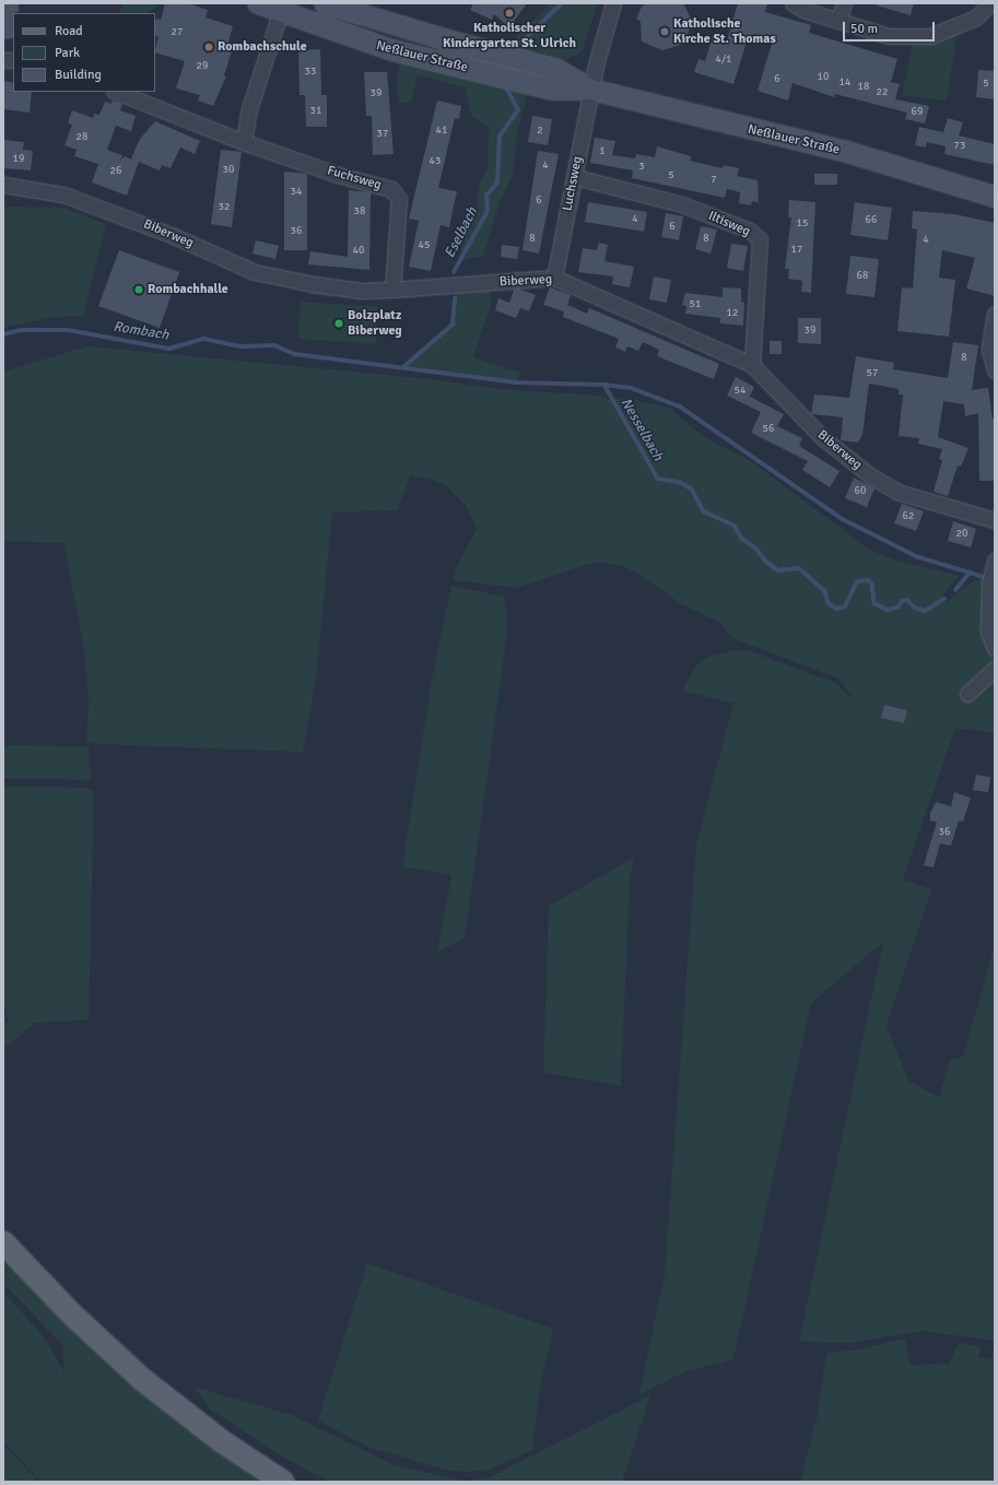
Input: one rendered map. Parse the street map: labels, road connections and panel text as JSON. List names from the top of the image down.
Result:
{
  "streets": {
    "main road": ["Neßlauer Straße"],
    "street": [
      "Fuchsweg",
      "Luchsweg",
      "Iltisweg",
      "Biberweg"
    ]
  },
  "crossings": [
    ["Neßlauer Straße", "Luchsweg"],
    ["Fuchsweg", "Biberweg"],
    ["Luchsweg", "Iltisweg"],
    ["Luchsweg", "Biberweg"],
    ["Iltisweg", "Biberweg"]
  ],
  "water": ["Eselbach", "Rombach", "Nesselbach"],
  "places": [
    "Katholischer Kindergarten St. Ulrich",
    "Katholische Kirche St. Thomas",
    "Rombachschule",
    "Rombachhalle",
    "Bolzplatz Biberweg"
  ],
  "house_numbers": [
    "27",
    "4/1",
    "29",
    "33",
    "10",
    "6",
    "14",
    "5",
    "18",
    "22",
    "39",
    "31",
    "69",
    "41",
    "2",
    "37",
    "28",
    "73",
    "1",
    "19",
    "43",
    "4",
    "3",
    "30",
    "26",
    "5",
    "7",
    "34",
    "6",
    "32",
    "38",
    "4",
    "66",
    "15",
    "6",
    "36",
    "8",
    "8",
    "4",
    "45",
    "17",
    "40",
    "68",
    "51",
    "12",
    "39",
    "8",
    "57",
    "54",
    "56",
    "60",
    "62",
    "20",
    "36"
  ],
  "legend": ["Road", "Park", "Building"],
  "scale_bar": "50 m"
}
